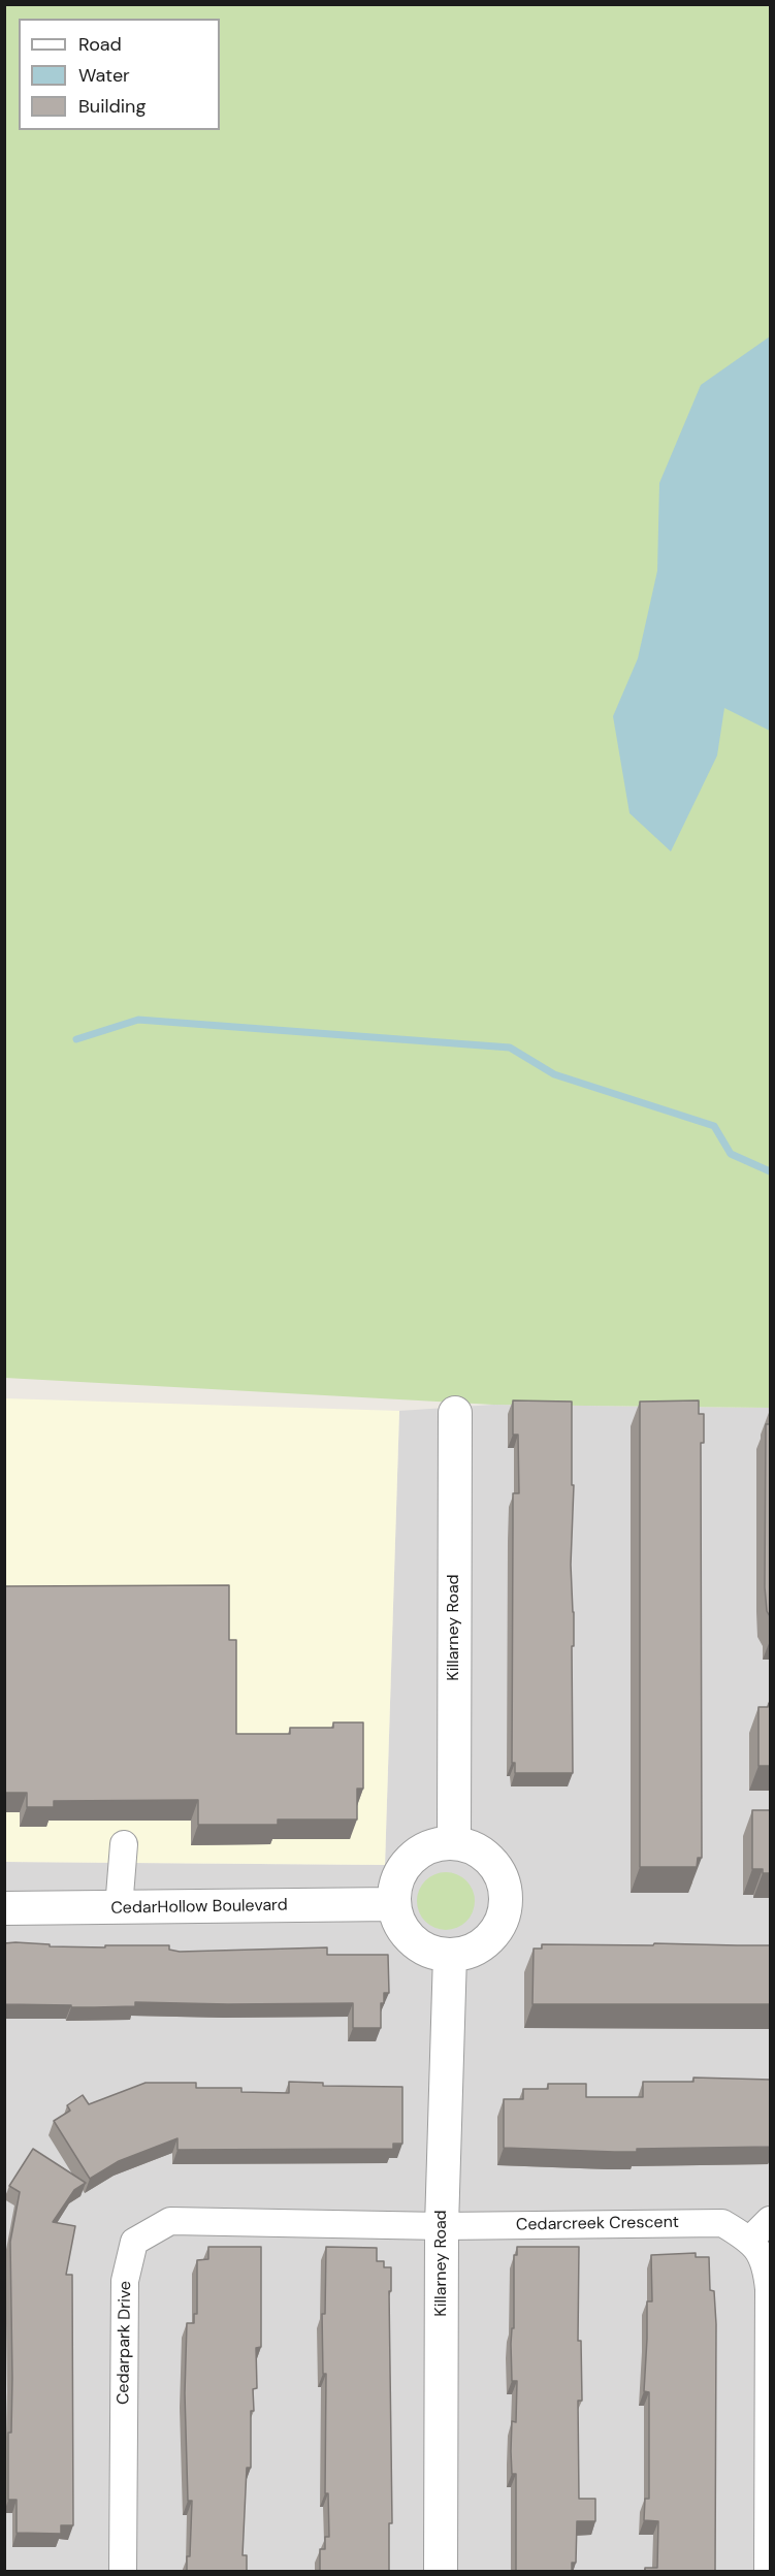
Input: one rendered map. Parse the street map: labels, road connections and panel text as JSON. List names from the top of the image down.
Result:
{
  "streets": {
    "street": [
      "Killarney Road",
      "CedarHollow Boulevard",
      "Cedarcreek Crescent",
      "Cedarpark Drive"
    ]
  },
  "crossings": [
    ["Killarney Road", "CedarHollow Boulevard"],
    ["Killarney Road", "Cedarcreek Crescent"],
    ["Killarney Road", "Cedarpark Drive"],
    ["Cedarcreek Crescent", "Cedarpark Drive"]
  ],
  "legend": ["Road", "Water", "Building"]
}
